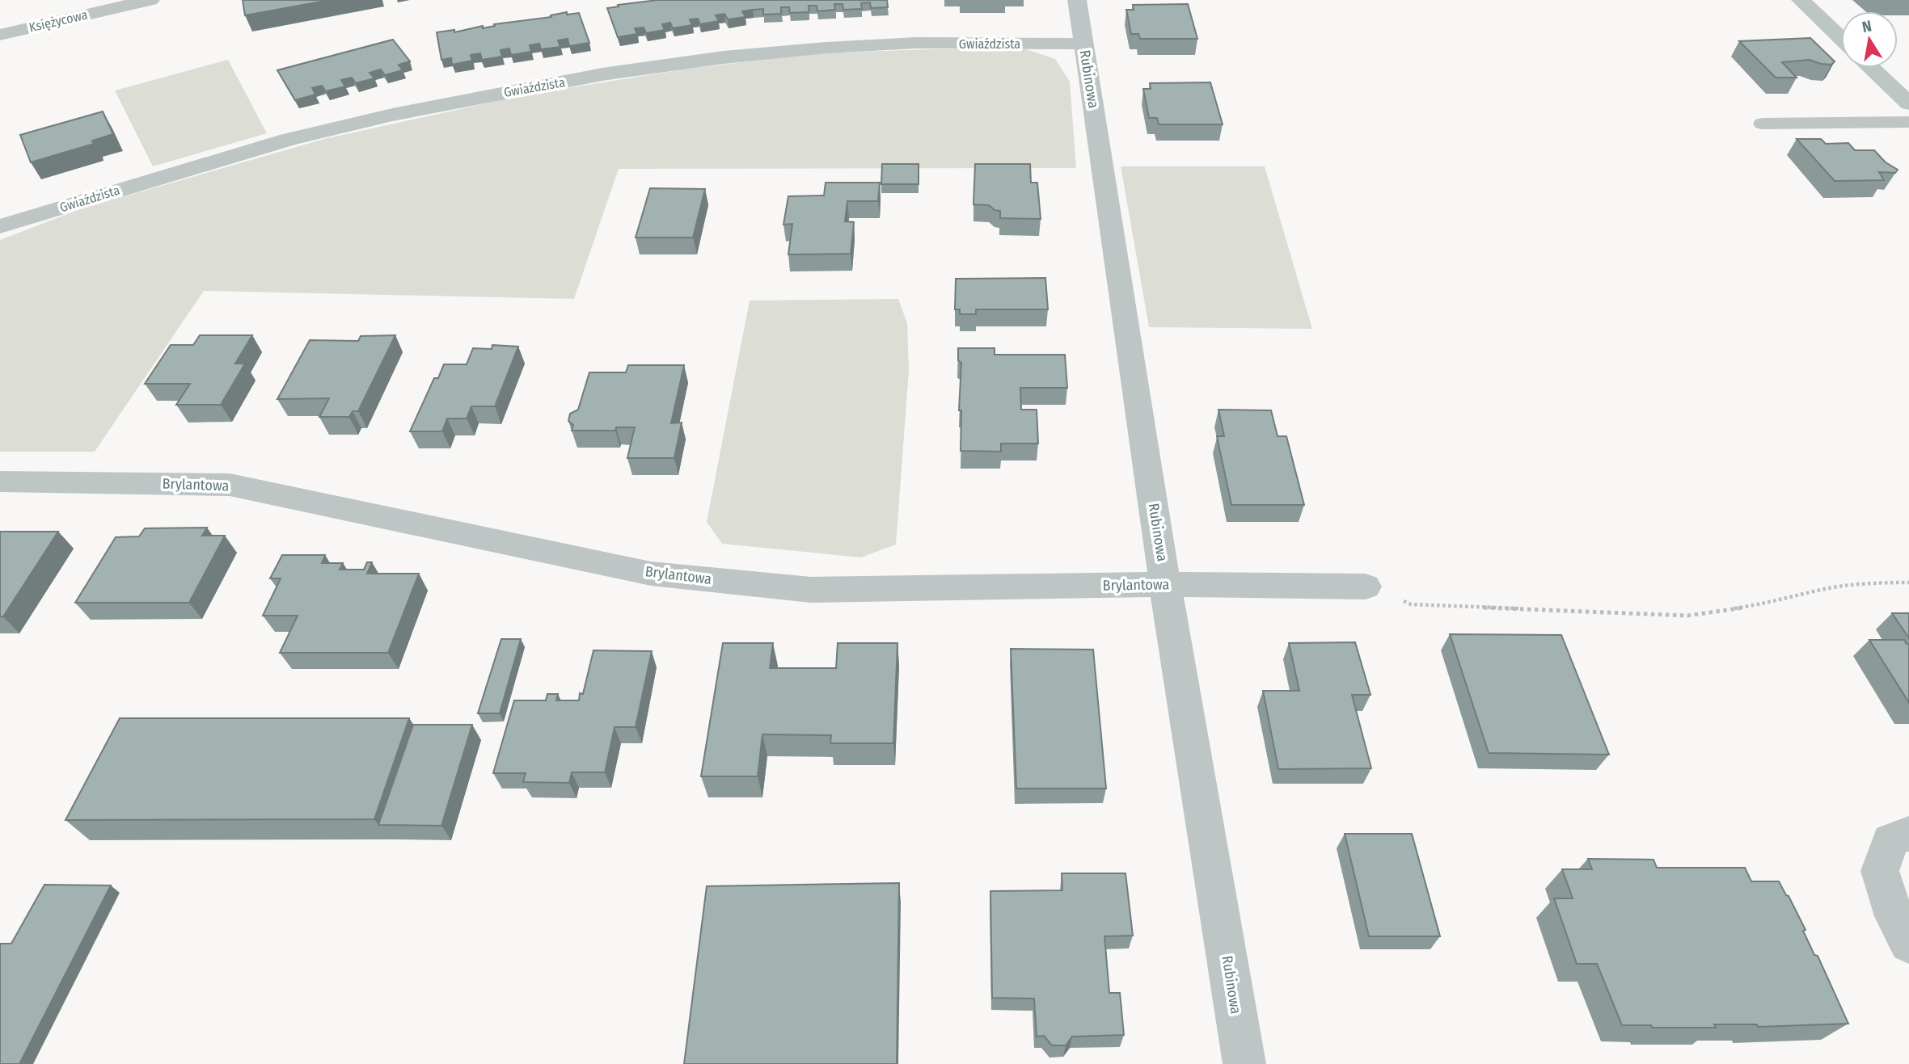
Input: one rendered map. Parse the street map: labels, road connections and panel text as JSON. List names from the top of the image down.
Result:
{
  "streets": {
    "street": [
      "Księżycowa",
      "Gwiaździsta",
      "Rubinowa",
      "Brylantowa"
    ]
  },
  "crossings": [
    ["Gwiaździsta", "Rubinowa"],
    ["Rubinowa", "Brylantowa"]
  ],
  "north": "top"
}
